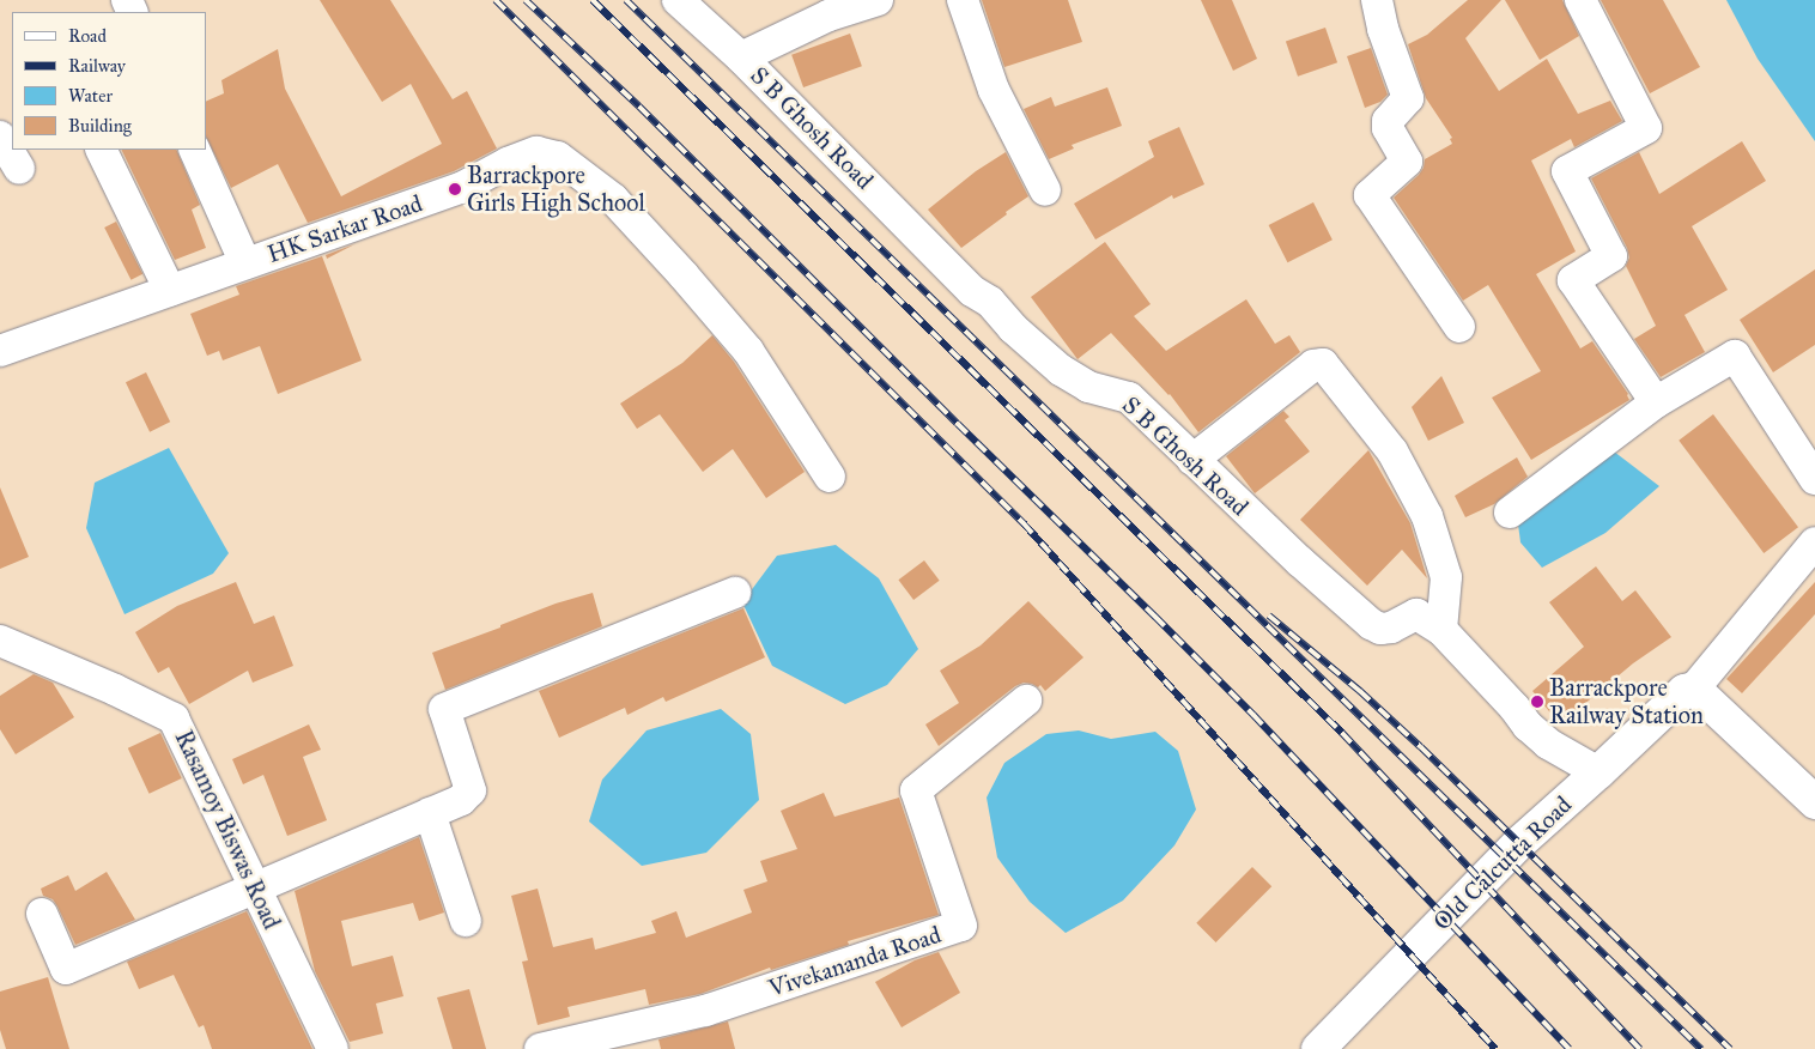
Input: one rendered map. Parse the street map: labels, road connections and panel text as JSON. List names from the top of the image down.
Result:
{
  "streets": {
    "main road": ["Old Calcutta Road"],
    "street": [
      "S B Ghosh Road",
      "HK Sarkar Road",
      "Rasamoy Biswas Road",
      "Vivekananda Road"
    ]
  },
  "crossings": [
    ["S B Ghosh Road", "Old Calcutta Road"]
  ],
  "places": ["Barrackpore Girls High School", "Barrackpore Railway Station"],
  "legend": [
    "Road",
    "Railway",
    "Water",
    "Building"
  ]
}
